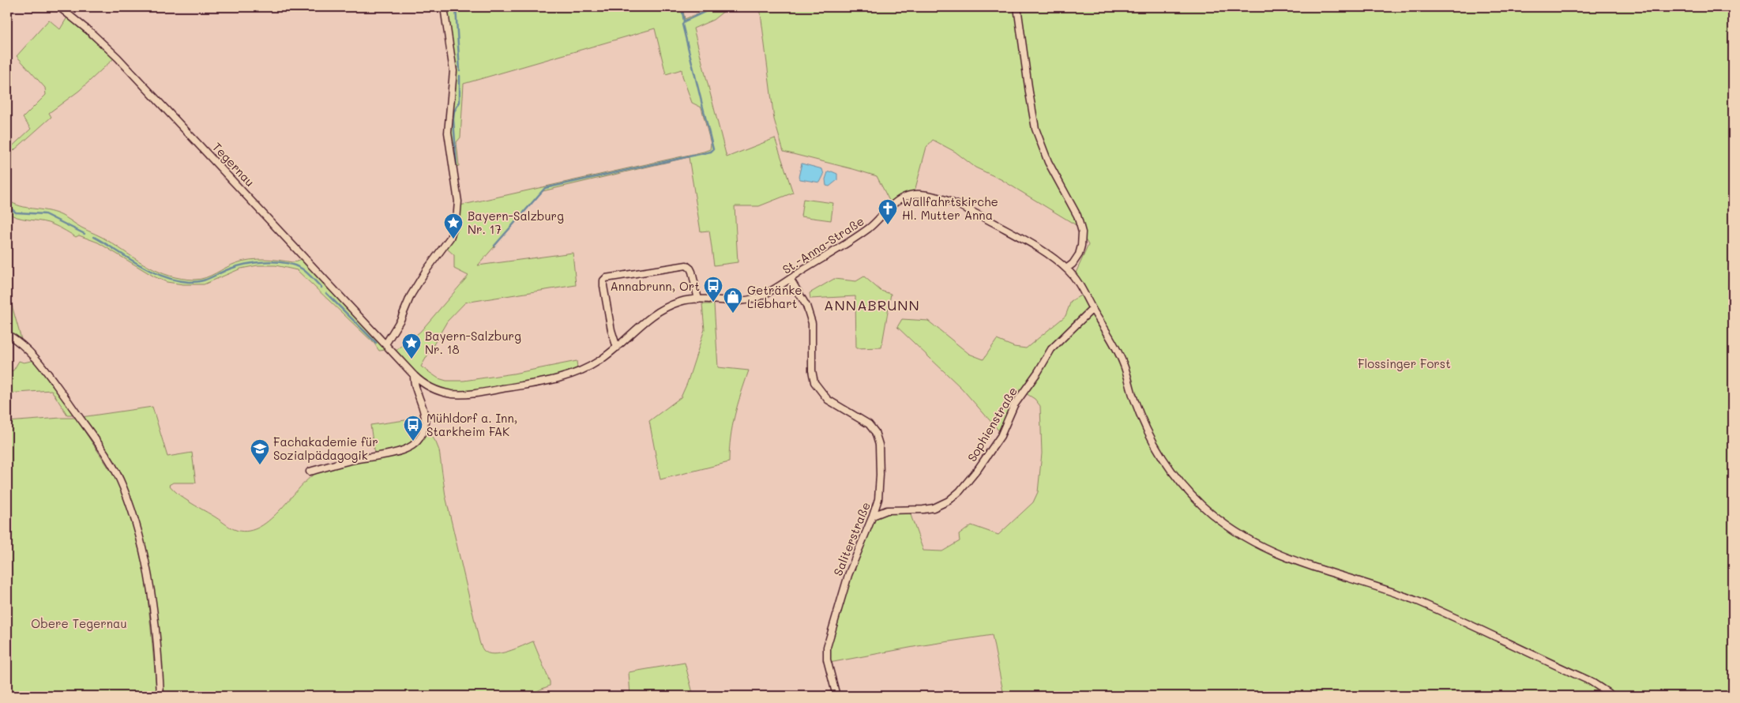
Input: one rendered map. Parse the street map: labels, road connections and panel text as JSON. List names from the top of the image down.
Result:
{
  "streets": {
    "street": [
      "Tegernau",
      "St.-Anna-Straße",
      "Sophienstraße",
      "Saliterstraße"
    ]
  },
  "crossings": [
    ["Tegernau", "St.-Anna-Straße"],
    ["St.-Anna-Straße", "Sophienstraße"],
    ["St.-Anna-Straße", "Saliterstraße"],
    ["Sophienstraße", "Saliterstraße"]
  ],
  "districts": ["ANNABRUNN"],
  "parks": ["Flossinger Forst", "Obere Tegernau"],
  "places": {
    "church": ["Wallfahrtskirche Hl. Mutter Anna"],
    "place": ["Bayern-Salzburg Nr. 17", "Bayern-Salzburg Nr. 18"],
    "bus stop": ["Annabrunn, Ort", "Mühldorf a. Inn, Starkheim FAK"],
    "shop": ["Getränke Liebhart"],
    "school or university": ["Fachakademie für Sozialpädagogik"]
  }
}
